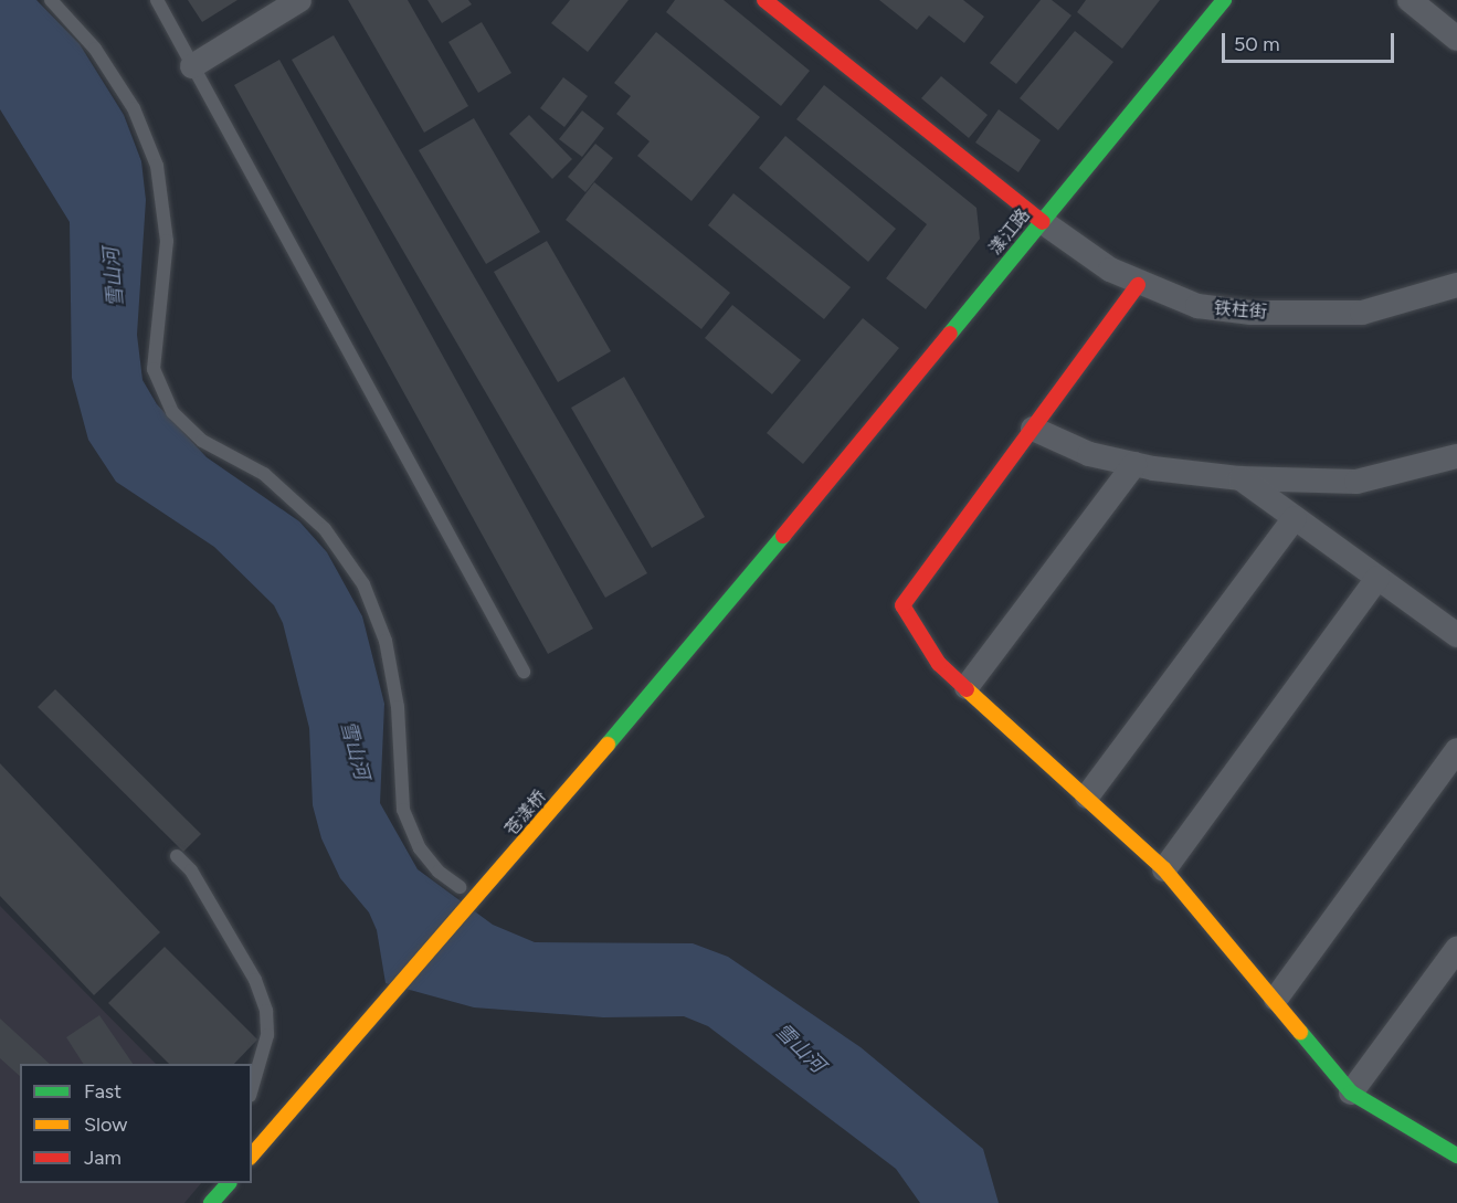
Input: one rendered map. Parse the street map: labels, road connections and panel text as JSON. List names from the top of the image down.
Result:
{
  "streets": {
    "street": ["漾江路", "铁柱街", "苍漾桥"]
  },
  "crossings": [
    ["漾江路", "铁柱街"],
    ["漾江路", "苍漾桥"]
  ],
  "water": ["雪山河"],
  "legend": ["Fast", "Slow", "Jam"],
  "scale_bar": "50 m"
}
